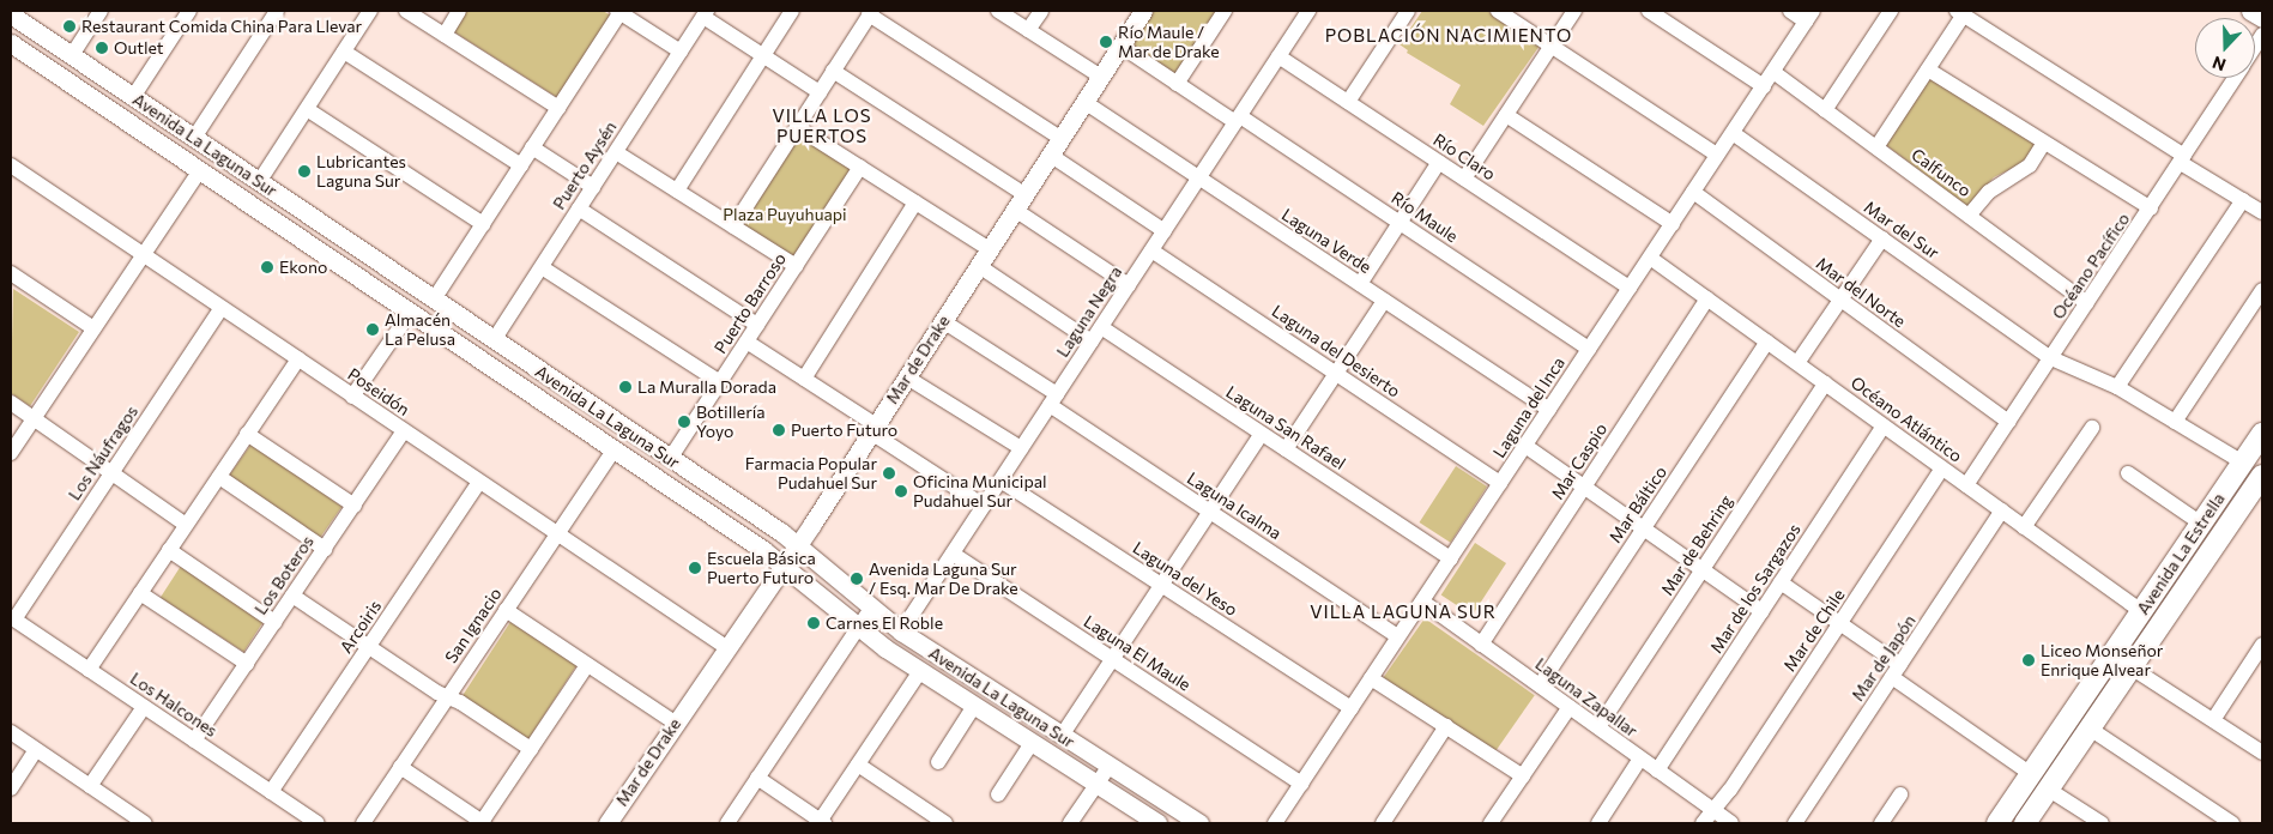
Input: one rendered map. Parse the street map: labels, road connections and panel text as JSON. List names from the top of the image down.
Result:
{
  "streets": {
    "main road": ["Avenida La Estrella"],
    "street": [
      "Avenida La Laguna Sur",
      "Río Claro",
      "Puerto Aysén",
      "Calfunco",
      "Río Maule",
      "Mar del Sur",
      "Laguna Verde",
      "Océano Pacífico",
      "Mar del Norte",
      "Puerto Barroso",
      "Laguna Negra",
      "Laguna del Desierto",
      "Mar de Drake",
      "Poseidón",
      "Laguna del Inca",
      "Océano Atlántico",
      "Laguna San Rafael",
      "Los Náufragos",
      "Mar Caspio",
      "Mar Báltico",
      "Laguna Icalma",
      "Mar de Behring",
      "Los Boteros",
      "Laguna del Yeso",
      "Mar de los Sargazos",
      "San Ignacio",
      "Arcoiris",
      "Mar de Chile",
      "Laguna El Maule",
      "Mar de Japón",
      "Laguna Zapallar",
      "Los Halcones"
    ]
  },
  "crossings": [
    ["Avenida La Laguna Sur", "Puerto Aysén"],
    ["Avenida La Laguna Sur", "Puerto Barroso"],
    ["Avenida La Laguna Sur", "Laguna Negra"],
    ["Avenida La Laguna Sur", "Mar de Drake"],
    ["Avenida La Laguna Sur", "San Ignacio"],
    ["Río Claro", "Laguna Negra"],
    ["Río Claro", "Laguna del Inca"],
    ["Calfunco", "Océano Pacífico"],
    ["Calfunco", "Laguna del Inca"],
    ["Río Maule", "Laguna Negra"],
    ["Río Maule", "Mar de Drake"],
    ["Río Maule", "Laguna del Inca"],
    ["Mar del Sur", "Océano Pacífico"],
    ["Mar del Sur", "Laguna del Inca"],
    ["Mar del Sur", "Avenida La Estrella"],
    ["Laguna Verde", "Laguna Negra"],
    ["Laguna Verde", "Mar de Drake"],
    ["Laguna Verde", "Laguna del Inca"],
    ["Océano Pacífico", "Mar del Norte"],
    ["Océano Pacífico", "Océano Atlántico"],
    ["Mar del Norte", "Laguna del Inca"],
    ["Laguna Negra", "Laguna del Desierto"],
    ["Laguna Negra", "Laguna San Rafael"],
    ["Laguna Negra", "Laguna Icalma"],
    ["Laguna Negra", "Laguna del Yeso"],
    ["Laguna Negra", "Laguna El Maule"],
    ["Laguna del Desierto", "Laguna del Inca"],
    ["Mar de Drake", "Poseidón"],
    ["Mar de Drake", "Laguna Icalma"],
    ["Poseidón", "Los Náufragos"],
    ["Poseidón", "Los Boteros"],
    ["Poseidón", "San Ignacio"],
    ["Poseidón", "Arcoiris"],
    ["Laguna del Inca", "Océano Atlántico"],
    ["Laguna del Inca", "Laguna San Rafael"],
    ["Laguna del Inca", "Laguna Icalma"],
    ["Laguna del Inca", "Laguna del Yeso"],
    ["Laguna del Inca", "Laguna El Maule"],
    ["Laguna del Inca", "Laguna Zapallar"],
    ["Océano Atlántico", "Mar Caspio"],
    ["Océano Atlántico", "Mar Báltico"],
    ["Océano Atlántico", "Mar de Behring"],
    ["Océano Atlántico", "Avenida La Estrella"],
    ["Océano Atlántico", "Mar de los Sargazos"],
    ["Océano Atlántico", "Mar de Chile"],
    ["Océano Atlántico", "Mar de Japón"],
    ["Los Náufragos", "Los Halcones"],
    ["Mar Caspio", "Laguna Zapallar"],
    ["Mar Báltico", "Laguna Zapallar"],
    ["Mar de Behring", "Laguna Zapallar"],
    ["Los Boteros", "Los Halcones"],
    ["Mar de los Sargazos", "Laguna Zapallar"],
    ["Arcoiris", "Los Halcones"],
    ["Mar de Chile", "Laguna Zapallar"]
  ],
  "districts": ["POBLACIÓN NACIMIENTO", "VILLA LOS PUERTOS", "VILLA LAGUNA SUR"],
  "parks": ["Plaza Puyuhuapi"],
  "places": [
    "Restaurant Comida China Para Llevar",
    "Río Maule / Mar de Drake",
    "Outlet",
    "Lubricantes Laguna Sur",
    "Ekono",
    "Almacén La Pelusa",
    "La Muralla Dorada",
    "Botillería Yoyo",
    "Puerto Futuro",
    "Farmacia Popular Pudahuel Sur",
    "Oficina Municipal Pudahuel Sur",
    "Escuela Básica Puerto Futuro",
    "Avenida Laguna Sur / Esq. Mar De Drake",
    "Carnes El Roble",
    "Liceo Monseñor Enrique Alvear"
  ],
  "north": "bottom"
}
